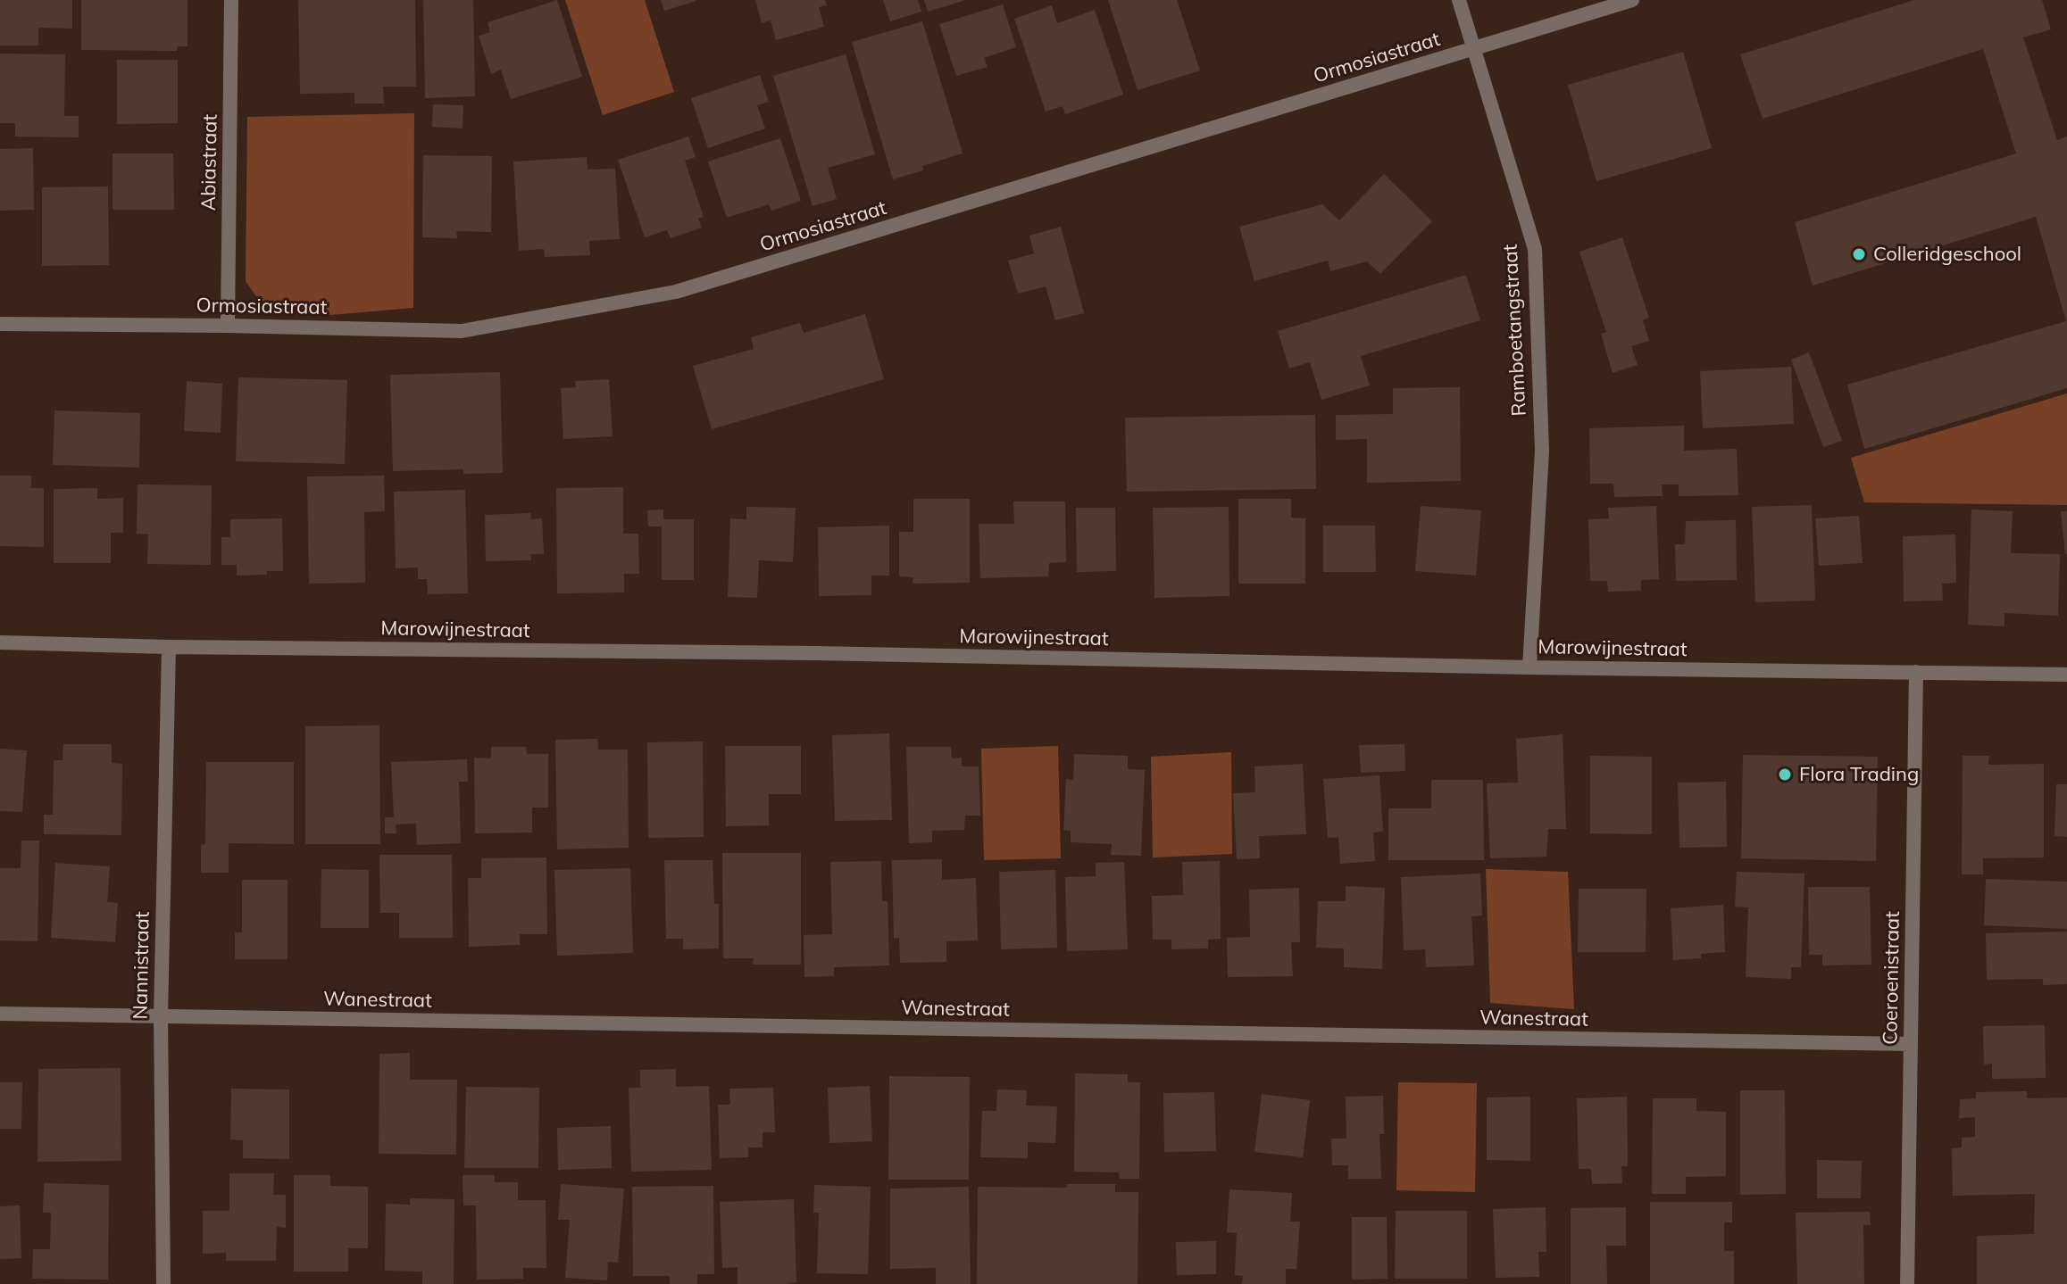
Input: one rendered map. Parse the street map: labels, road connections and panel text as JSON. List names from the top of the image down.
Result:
{
  "streets": {
    "street": [
      "Ormosiastraat",
      "Abiastraat",
      "Ramboetangstraat",
      "Marowijnestraat",
      "Nannistraat",
      "Coeroenistraat",
      "Wanestraat"
    ]
  },
  "crossings": [
    ["Ormosiastraat", "Abiastraat"],
    ["Ormosiastraat", "Ramboetangstraat"],
    ["Ramboetangstraat", "Marowijnestraat"],
    ["Marowijnestraat", "Nannistraat"],
    ["Marowijnestraat", "Coeroenistraat"],
    ["Nannistraat", "Wanestraat"],
    ["Coeroenistraat", "Wanestraat"]
  ],
  "places": ["Colleridgeschool", "Flora Trading"]
}
